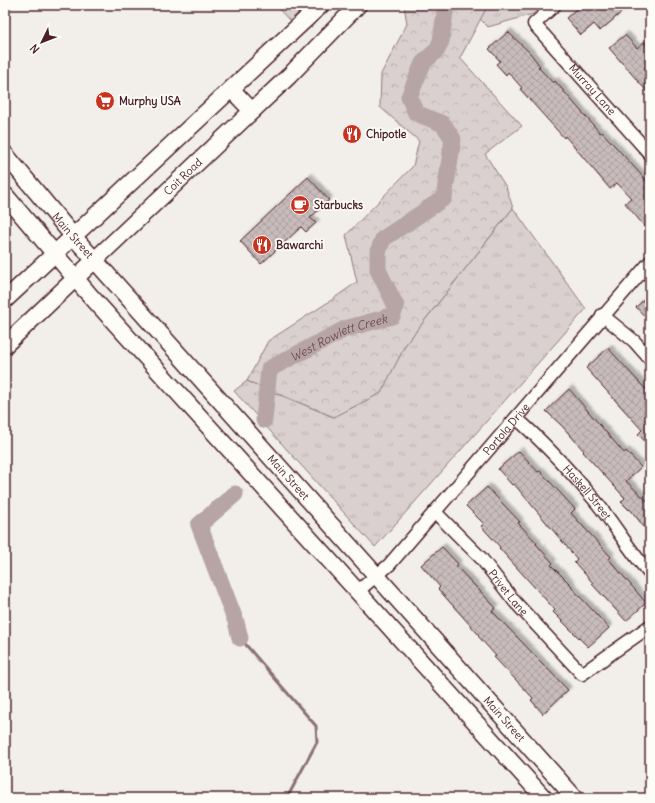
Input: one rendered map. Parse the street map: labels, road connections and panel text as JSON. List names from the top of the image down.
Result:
{
  "streets": {
    "main road": ["Coit Road", "Main Street"],
    "street": [
      "Murray Lane",
      "Portola Drive",
      "Haskell Street",
      "Privet Lane"
    ]
  },
  "crossings": [
    ["Coit Road", "Main Street"],
    ["Main Street", "Portola Drive"],
    ["Portola Drive", "Haskell Street"],
    ["Portola Drive", "Privet Lane"]
  ],
  "water": ["West Rowlett Creek"],
  "places": {
    "supermarket": ["Murphy USA"],
    "restaurant": ["Chipotle", "Bawarchi"],
    "cafe": ["Starbucks"]
  },
  "north": "bottom left"
}
